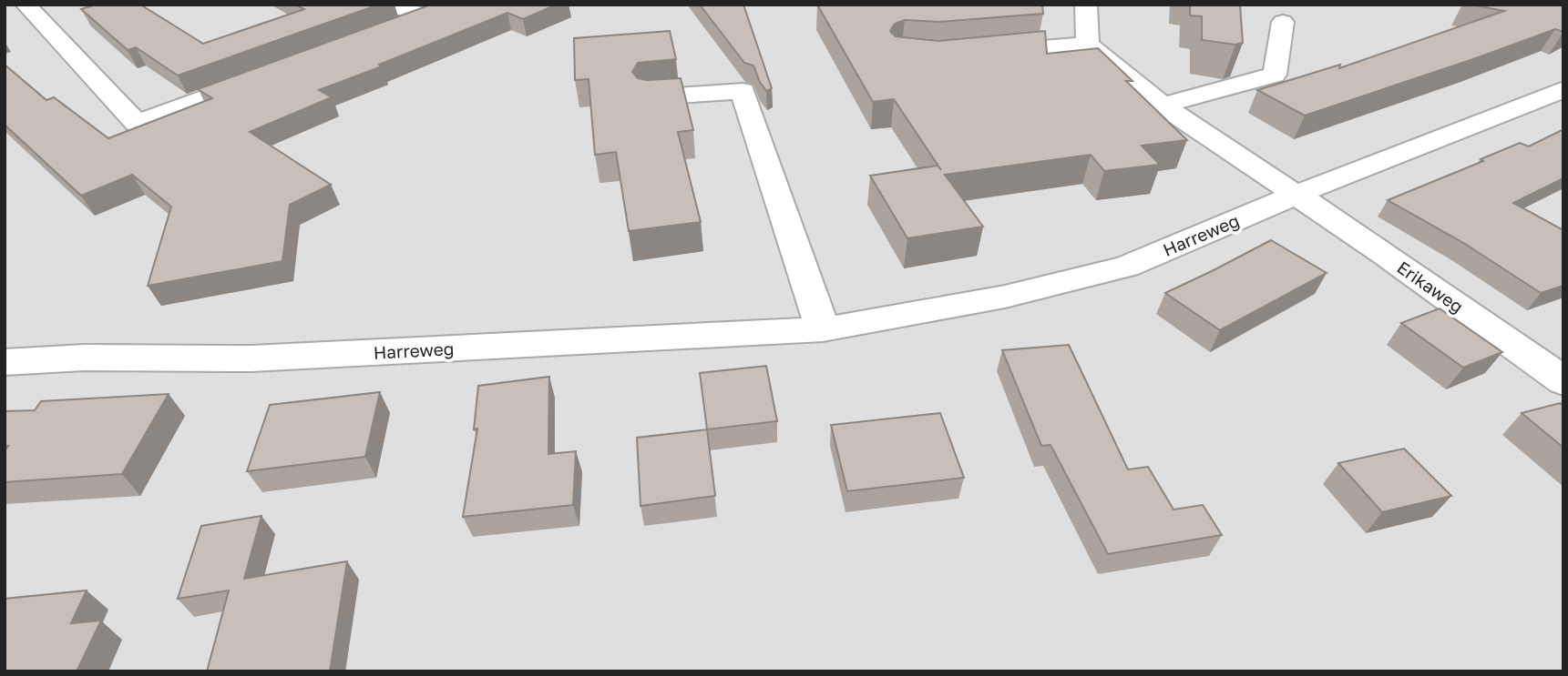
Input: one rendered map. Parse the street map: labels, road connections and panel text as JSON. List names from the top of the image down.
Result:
{
  "streets": {
    "street": ["Harreweg", "Erikaweg"]
  },
  "crossings": [
    ["Harreweg", "Erikaweg"]
  ]
}
